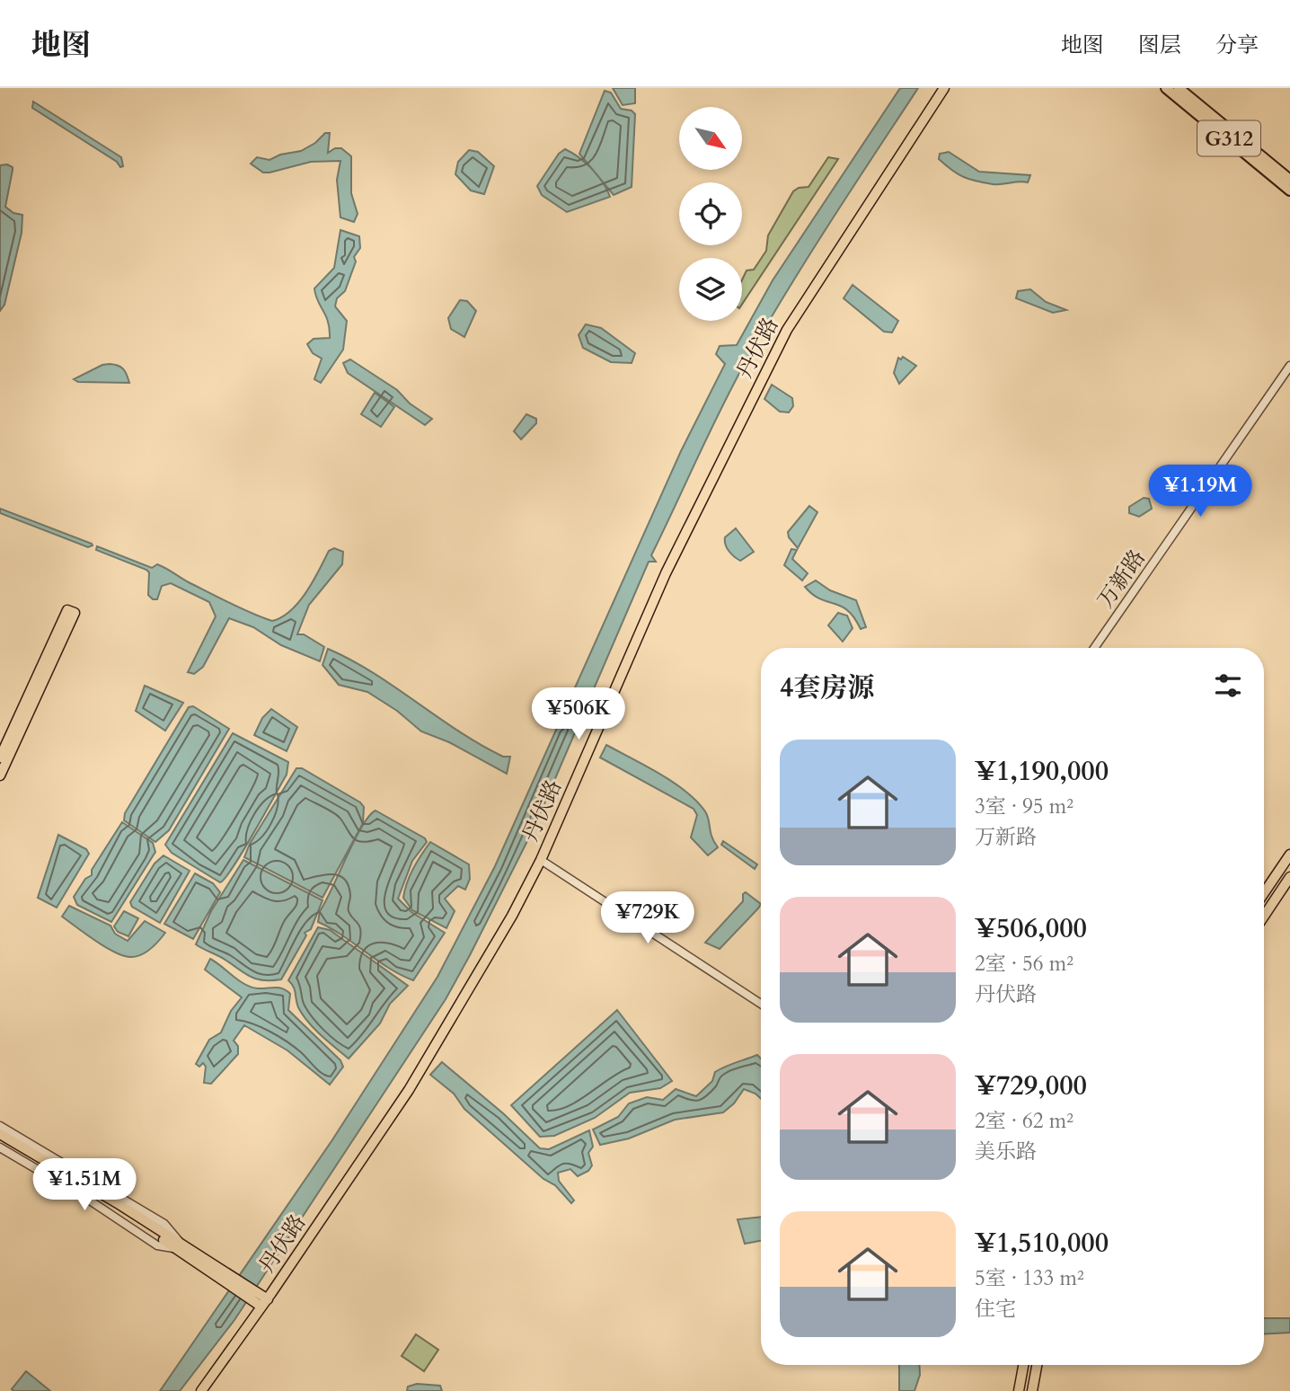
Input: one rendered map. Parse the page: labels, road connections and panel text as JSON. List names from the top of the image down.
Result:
{
  "streets": {
    "highway": ["G312"],
    "main road": ["丹伏路"],
    "street": ["万新路"]
  },
  "north": "bottom right",
  "page": {
    "header": "地图",
    "nav": ["地图", "图层", "分享"],
    "price": [
      "¥1.19M",
      "¥506K",
      "¥729K",
      "¥1.51M"
    ],
    "heading": "4套房源",
    "list": [
      {
        "name": "¥1,190,000",
        "note": "3室 · 95 m² · 万新路"
      },
      {
        "name": "¥506,000",
        "note": "2室 · 56 m² · 丹伏路"
      },
      {
        "name": "¥729,000",
        "note": "2室 · 62 m² · 美乐路"
      },
      {
        "name": "¥1,510,000",
        "note": "5室 · 133 m² · 住宅"
      }
    ]
  }
}
